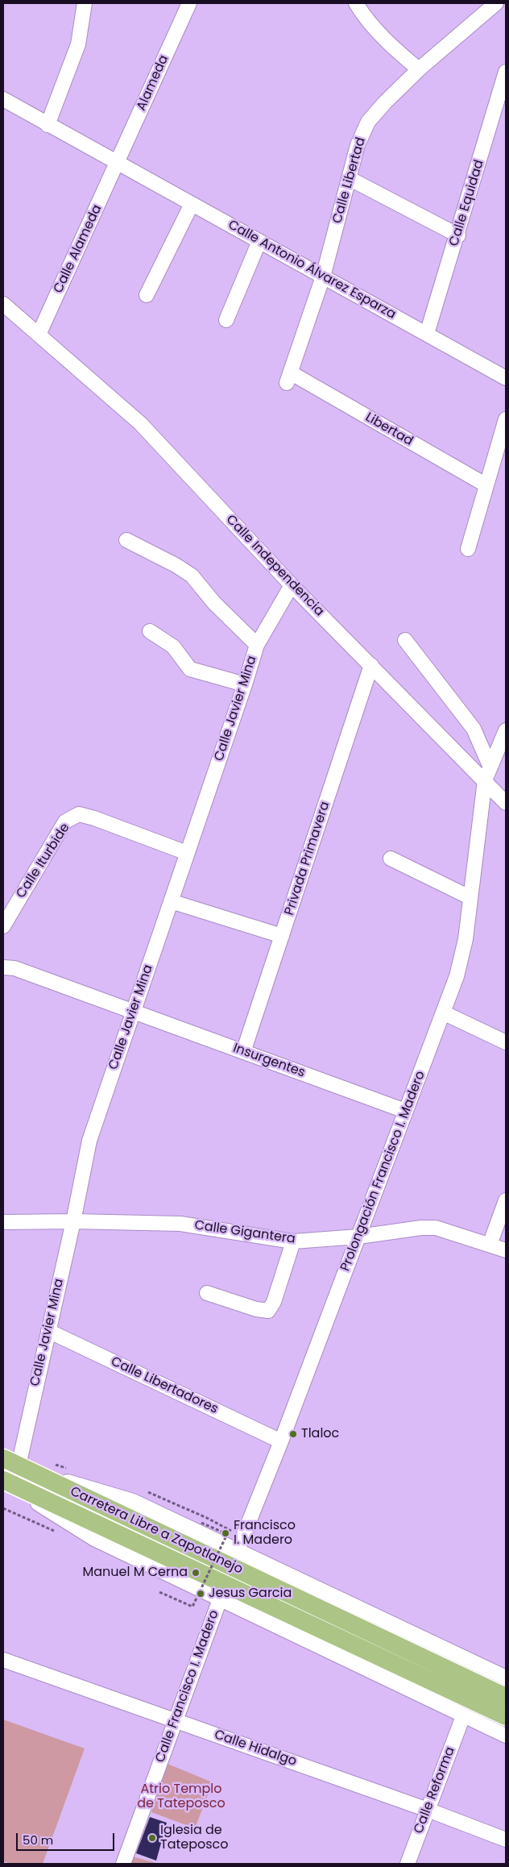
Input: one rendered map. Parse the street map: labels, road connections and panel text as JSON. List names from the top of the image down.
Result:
{
  "streets": {
    "main road": ["Carretera Libre a Zapotlanejo"],
    "street": [
      "Alameda",
      "Calle Libertad",
      "Calle Equidad",
      "Calle Alameda",
      "Calle Antonio Álvarez Esparza",
      "Libertad",
      "Calle Independencia",
      "Calle Javier Mina",
      "Privada Primavera",
      "Calle Iturbide",
      "Insurgentes",
      "Prolongación Francisco I. Madero",
      "Calle Gigantera",
      "Calle Libertadores",
      "Calle Francisco I. Madero",
      "Calle Hidalgo",
      "Calle Reforma"
    ]
  },
  "crossings": [
    ["Alameda", "Calle Alameda"],
    ["Alameda", "Calle Antonio Álvarez Esparza"],
    ["Calle Libertad", "Calle Antonio Álvarez Esparza"],
    ["Calle Libertad", "Libertad"],
    ["Calle Equidad", "Calle Antonio Álvarez Esparza"],
    ["Calle Alameda", "Calle Antonio Álvarez Esparza"],
    ["Calle Alameda", "Calle Independencia"],
    ["Calle Independencia", "Calle Javier Mina"],
    ["Calle Independencia", "Privada Primavera"],
    ["Calle Independencia", "Prolongación Francisco I. Madero"],
    ["Calle Javier Mina", "Calle Iturbide"],
    ["Calle Javier Mina", "Insurgentes"],
    ["Calle Javier Mina", "Calle Gigantera"],
    ["Calle Javier Mina", "Calle Libertadores"],
    ["Calle Javier Mina", "Carretera Libre a Zapotlanejo"],
    ["Privada Primavera", "Insurgentes"],
    ["Insurgentes", "Prolongación Francisco I. Madero"],
    ["Prolongación Francisco I. Madero", "Calle Gigantera"],
    ["Prolongación Francisco I. Madero", "Calle Libertadores"],
    ["Calle Francisco I. Madero", "Calle Hidalgo"],
    ["Calle Hidalgo", "Calle Reforma"]
  ],
  "parks": ["Atrio Templo de Tateposco"],
  "places": [
    "Tlaloc",
    "Francisco I. Madero",
    "Manuel M Cerna",
    "Jesus Garcia",
    "Iglesia de Tateposco"
  ],
  "scale_bar": "50 m"
}
